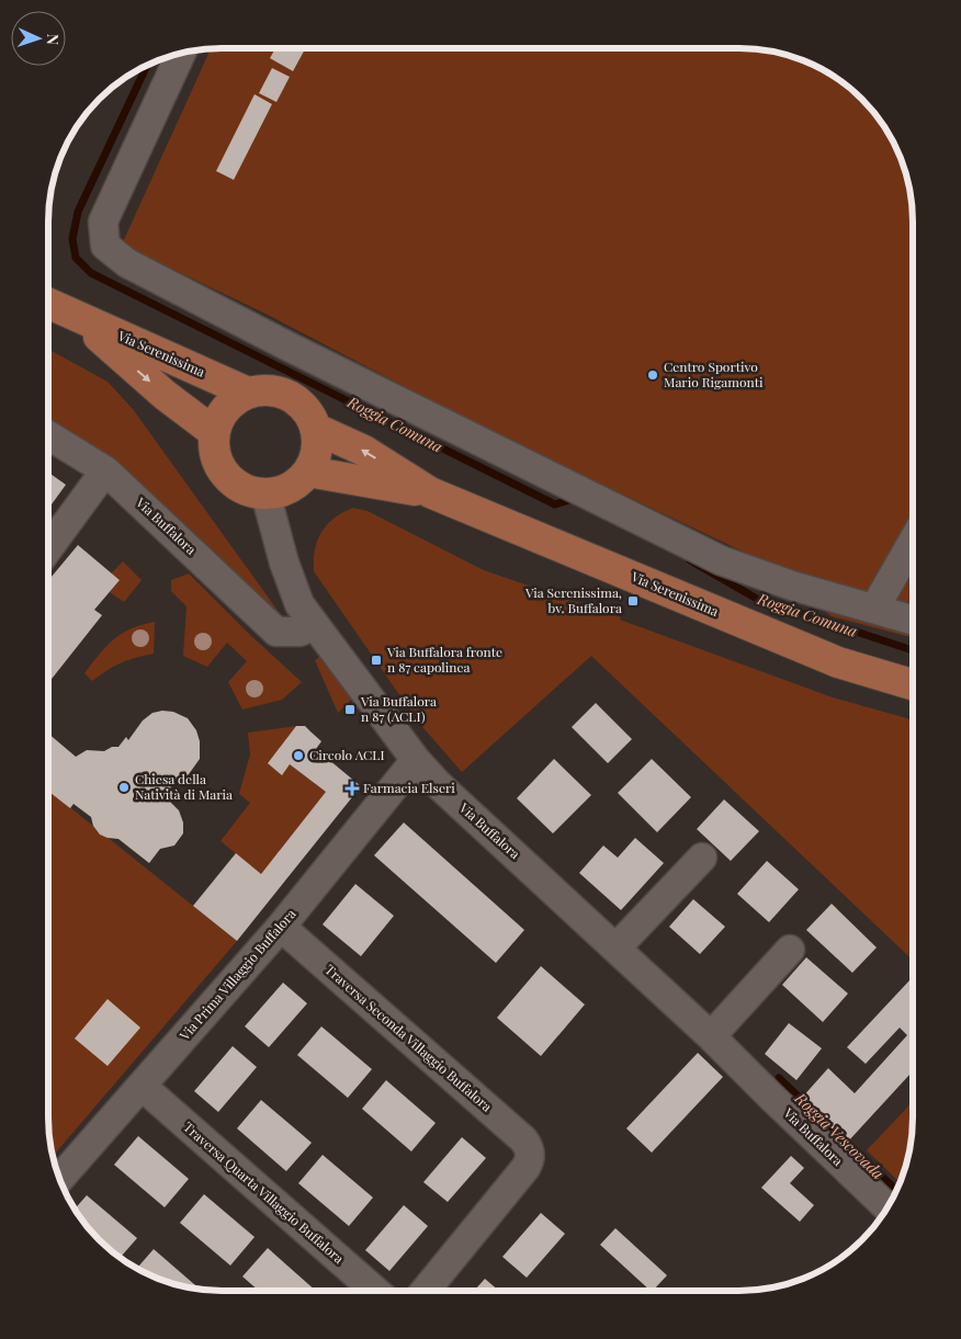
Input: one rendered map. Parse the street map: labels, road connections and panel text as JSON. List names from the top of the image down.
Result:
{
  "streets": {
    "main road": ["Via Serenissima"],
    "street": [
      "Via Buffalora",
      "Via Prima Villaggio Buffalora",
      "Traversa Seconda Villaggio Buffalora",
      "Traversa Quarta Villaggio Buffalora"
    ]
  },
  "crossings": [
    ["Via Serenissima", "Via Buffalora"],
    ["Via Buffalora", "Via Prima Villaggio Buffalora"],
    ["Via Prima Villaggio Buffalora", "Traversa Seconda Villaggio Buffalora"],
    ["Via Prima Villaggio Buffalora", "Traversa Quarta Villaggio Buffalora"]
  ],
  "water": ["Roggia Comuna", "Roggia Vescovada"],
  "places": {
    "other": ["Centro Sportivo Mario Rigamonti", "Circolo ACLI", "Chiesa della Natività di Maria"],
    "transit": ["Via Serenissima, bv. Buffalora", "Via Buffalora fronte n 87 capolinea", "Via Buffalora n 87 (ACLI)"],
    "health": ["Farmacia Elseri"]
  },
  "north": "right"
}
